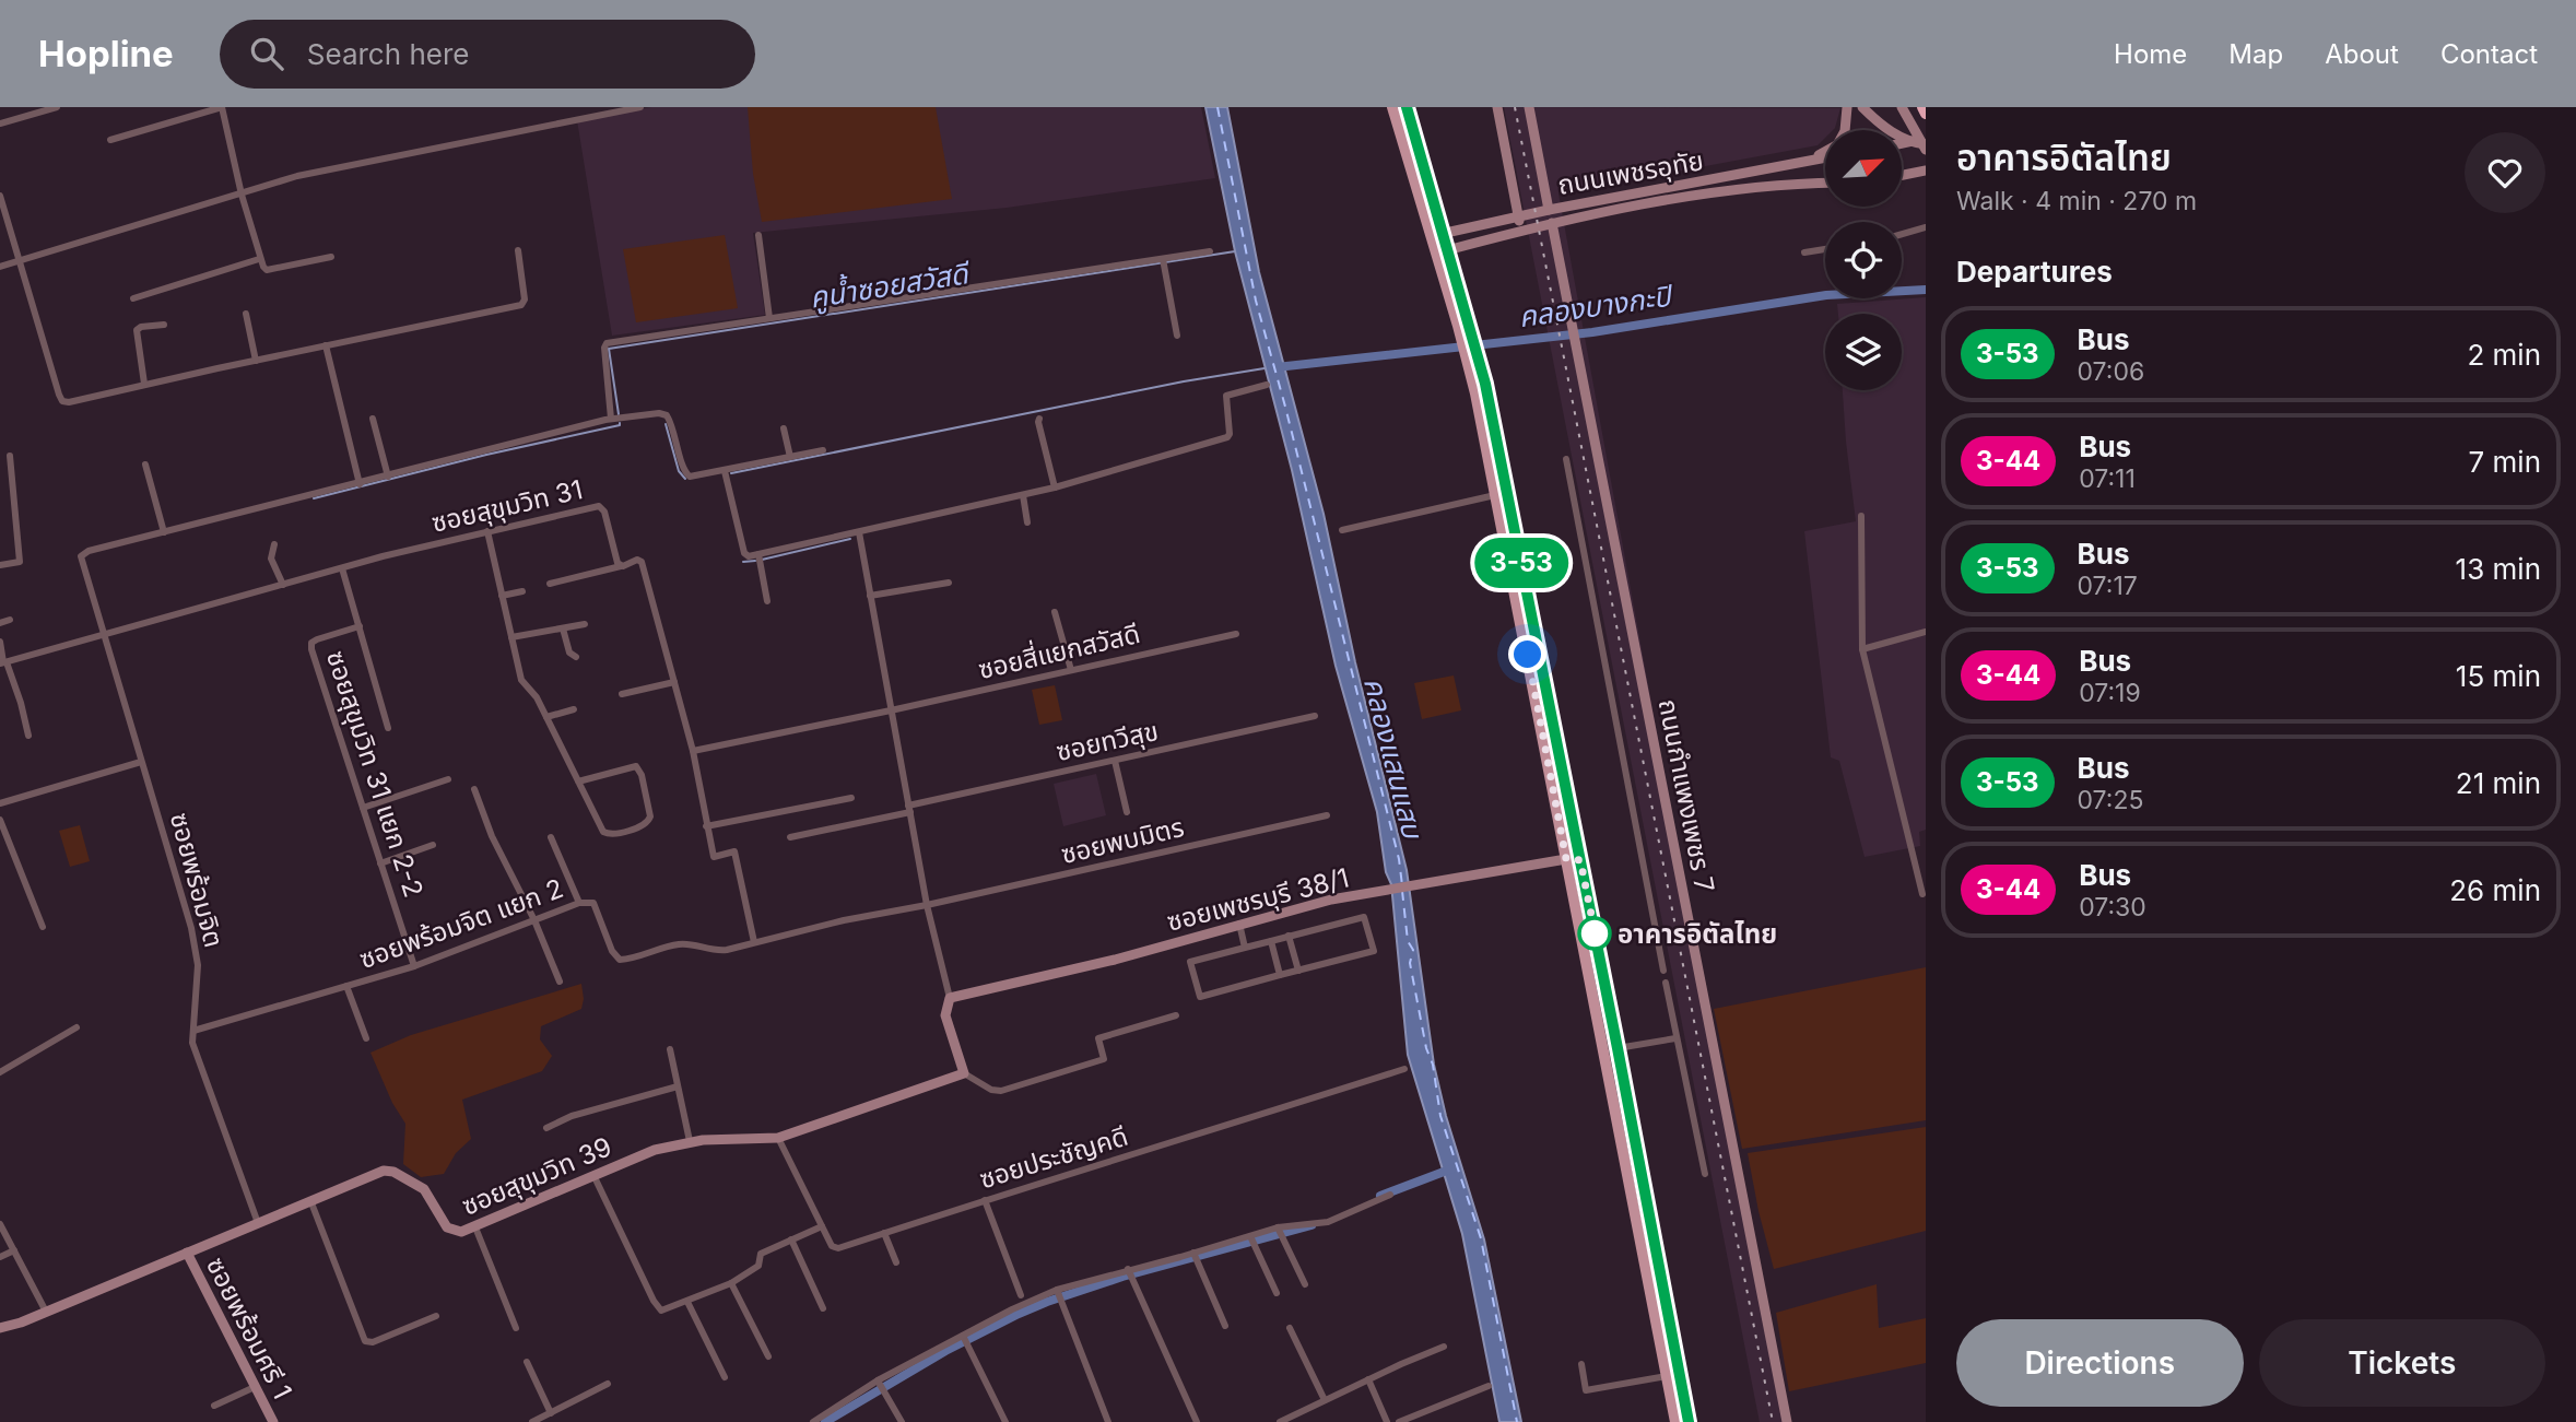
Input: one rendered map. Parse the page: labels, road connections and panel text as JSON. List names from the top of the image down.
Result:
{
  "streets": {
    "street": [
      "ถนนเพชรอุทัย",
      "ซอยสุขุมวิท 31",
      "ซอยสี่แยกสวัสดี",
      "ซอยทวีสุข",
      "ซอยสุขุมวิท 31 แยก 2-2",
      "ถนนกำแพงเพชร 7",
      "ซอยพบมิตร",
      "ซอยพร้อมจิต",
      "ซอยเพชรบุรี 38/1",
      "ซอยพร้อมจิต แยก 2",
      "ซอยประชัญคดี",
      "ซอยสุขุมวิท 39",
      "ซอยพร้อมศรี 1"
    ]
  },
  "crossings": [
    ["ถนนเพชรอุทัย", "ถนนกำแพงเพชร 7"],
    ["ซอยสุขุมวิท 31", "ซอยพร้อมจิต"],
    ["ซอยสุขุมวิท 31 แยก 2-2", "ซอยพร้อมจิต แยก 2"],
    ["ซอยพบมิตร", "ซอยพร้อมจิต แยก 2"],
    ["ซอยพร้อมจิต", "ซอยพร้อมจิต แยก 2"],
    ["ซอยพร้อมจิต", "ซอยสุขุมวิท 39"],
    ["ซอยประชัญคดี", "ซอยสุขุมวิท 39"],
    ["ซอยสุขุมวิท 39", "ซอยพร้อมศรี 1"]
  ],
  "water": ["คูน้ำซอยสวัสดี", "คลองบางกะปิ", "คลองแสนแสบ"],
  "places": ["อาคารอิตัลไทย"],
  "lines": ["bus line 3-53"],
  "north": "top right",
  "page": {
    "header": "Hopline",
    "search": "Search here",
    "nav": [
      "Home",
      "Map",
      "About",
      "Contact"
    ],
    "on_map": "3-53",
    "heading": [
      ["อาคารอิตัลไทย", "Walk · 4 min · 270 m"],
      "Departures"
    ],
    "list": [
      {
        "mark": "3-53",
        "name": "Bus",
        "note": "07:06",
        "value": "2 min"
      },
      {
        "mark": "3-44",
        "name": "Bus",
        "note": "07:11",
        "value": "7 min"
      },
      {
        "mark": "3-53",
        "name": "Bus",
        "note": "07:17",
        "value": "13 min"
      },
      {
        "mark": "3-44",
        "name": "Bus",
        "note": "07:19",
        "value": "15 min"
      },
      {
        "mark": "3-53",
        "name": "Bus",
        "note": "07:25",
        "value": "21 min"
      },
      {
        "mark": "3-44",
        "name": "Bus",
        "note": "07:30",
        "value": "26 min"
      }
    ],
    "buttons": ["Directions", "Tickets"]
  }
}
